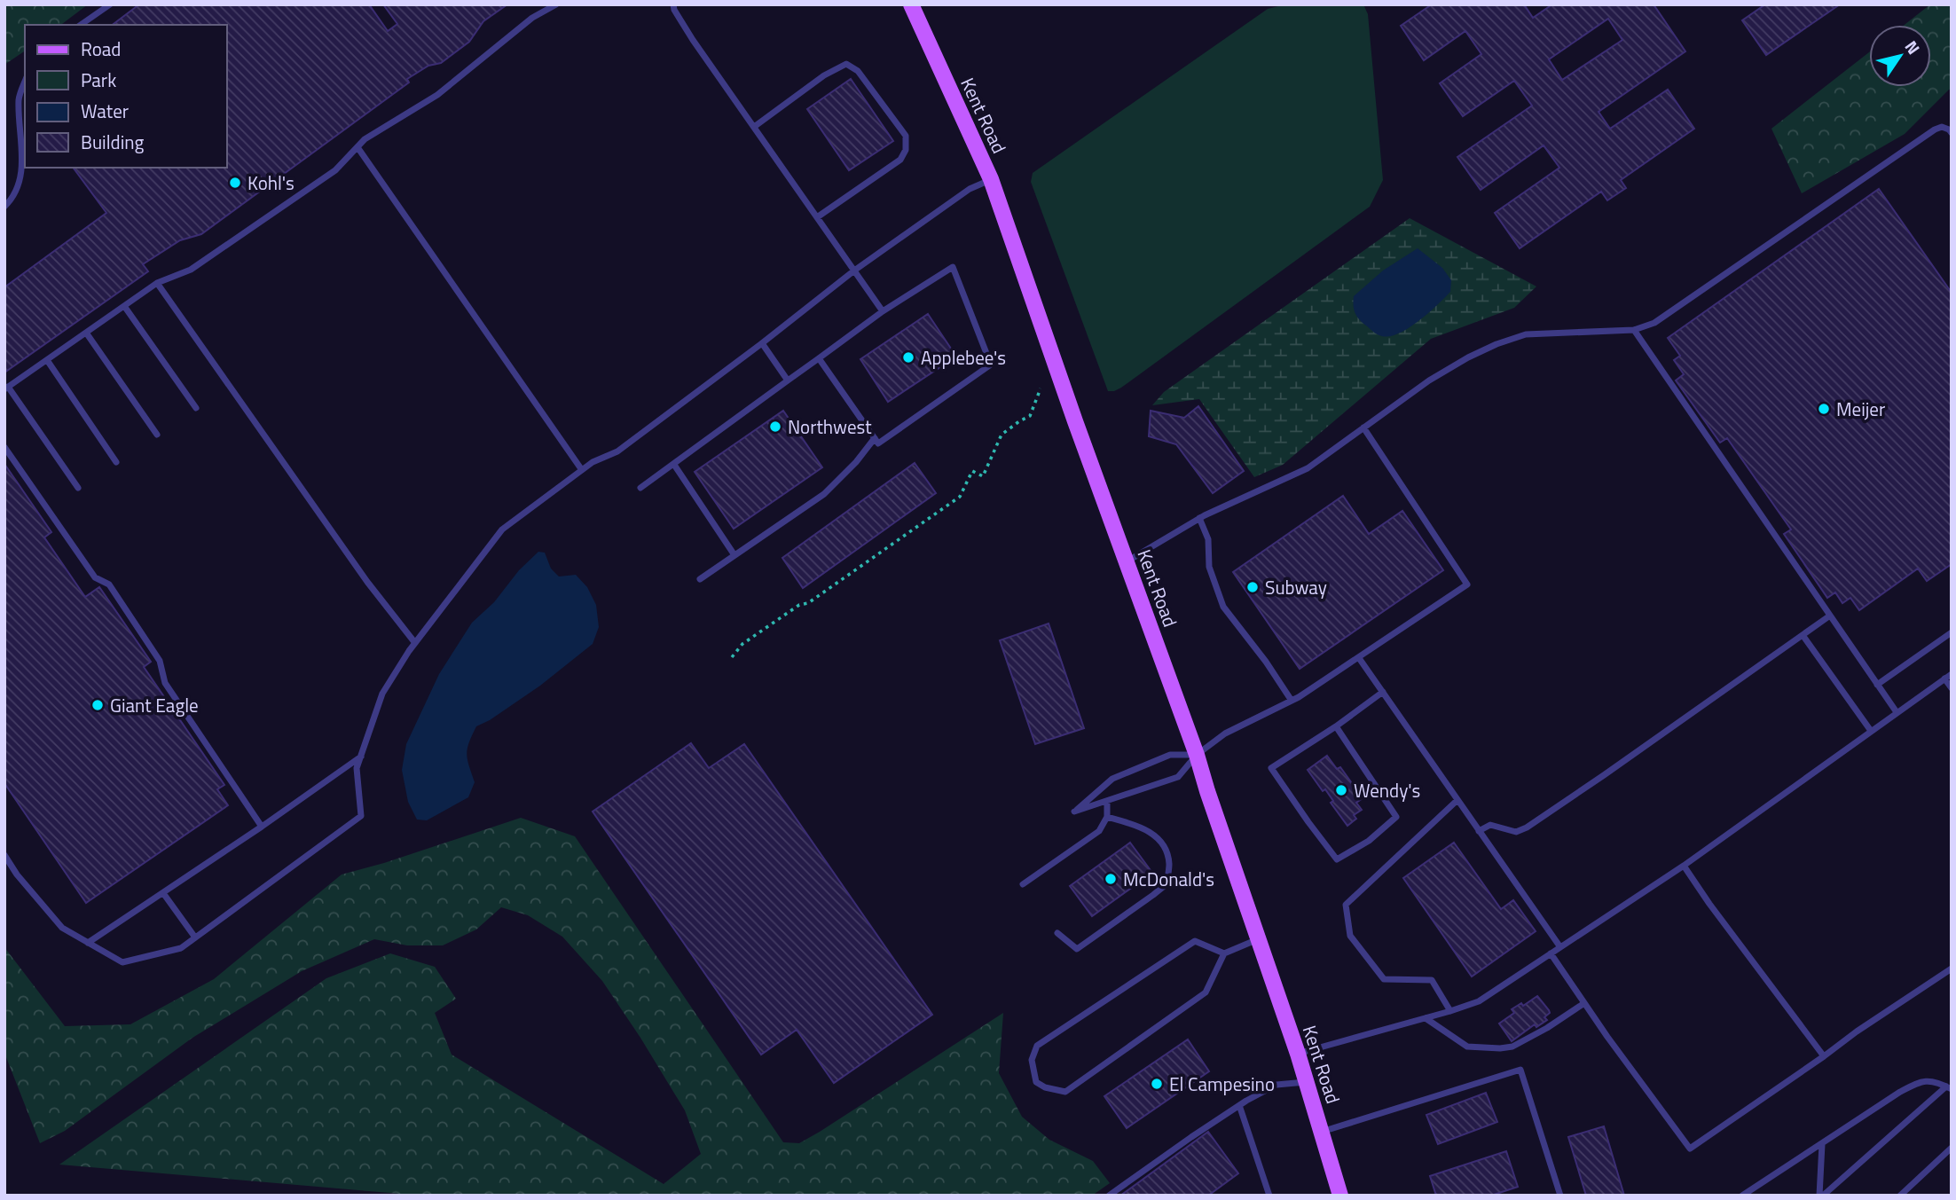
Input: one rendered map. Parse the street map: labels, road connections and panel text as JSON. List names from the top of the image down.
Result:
{
  "streets": {
    "main road": ["Kent Road"]
  },
  "places": [
    "Kohl's",
    "Applebee's",
    "Meijer",
    "Northwest",
    "Subway",
    "Giant Eagle",
    "Wendy's",
    "McDonald's",
    "El Campesino"
  ],
  "legend": [
    "Road",
    "Park",
    "Water",
    "Building"
  ],
  "north": "top right"
}
